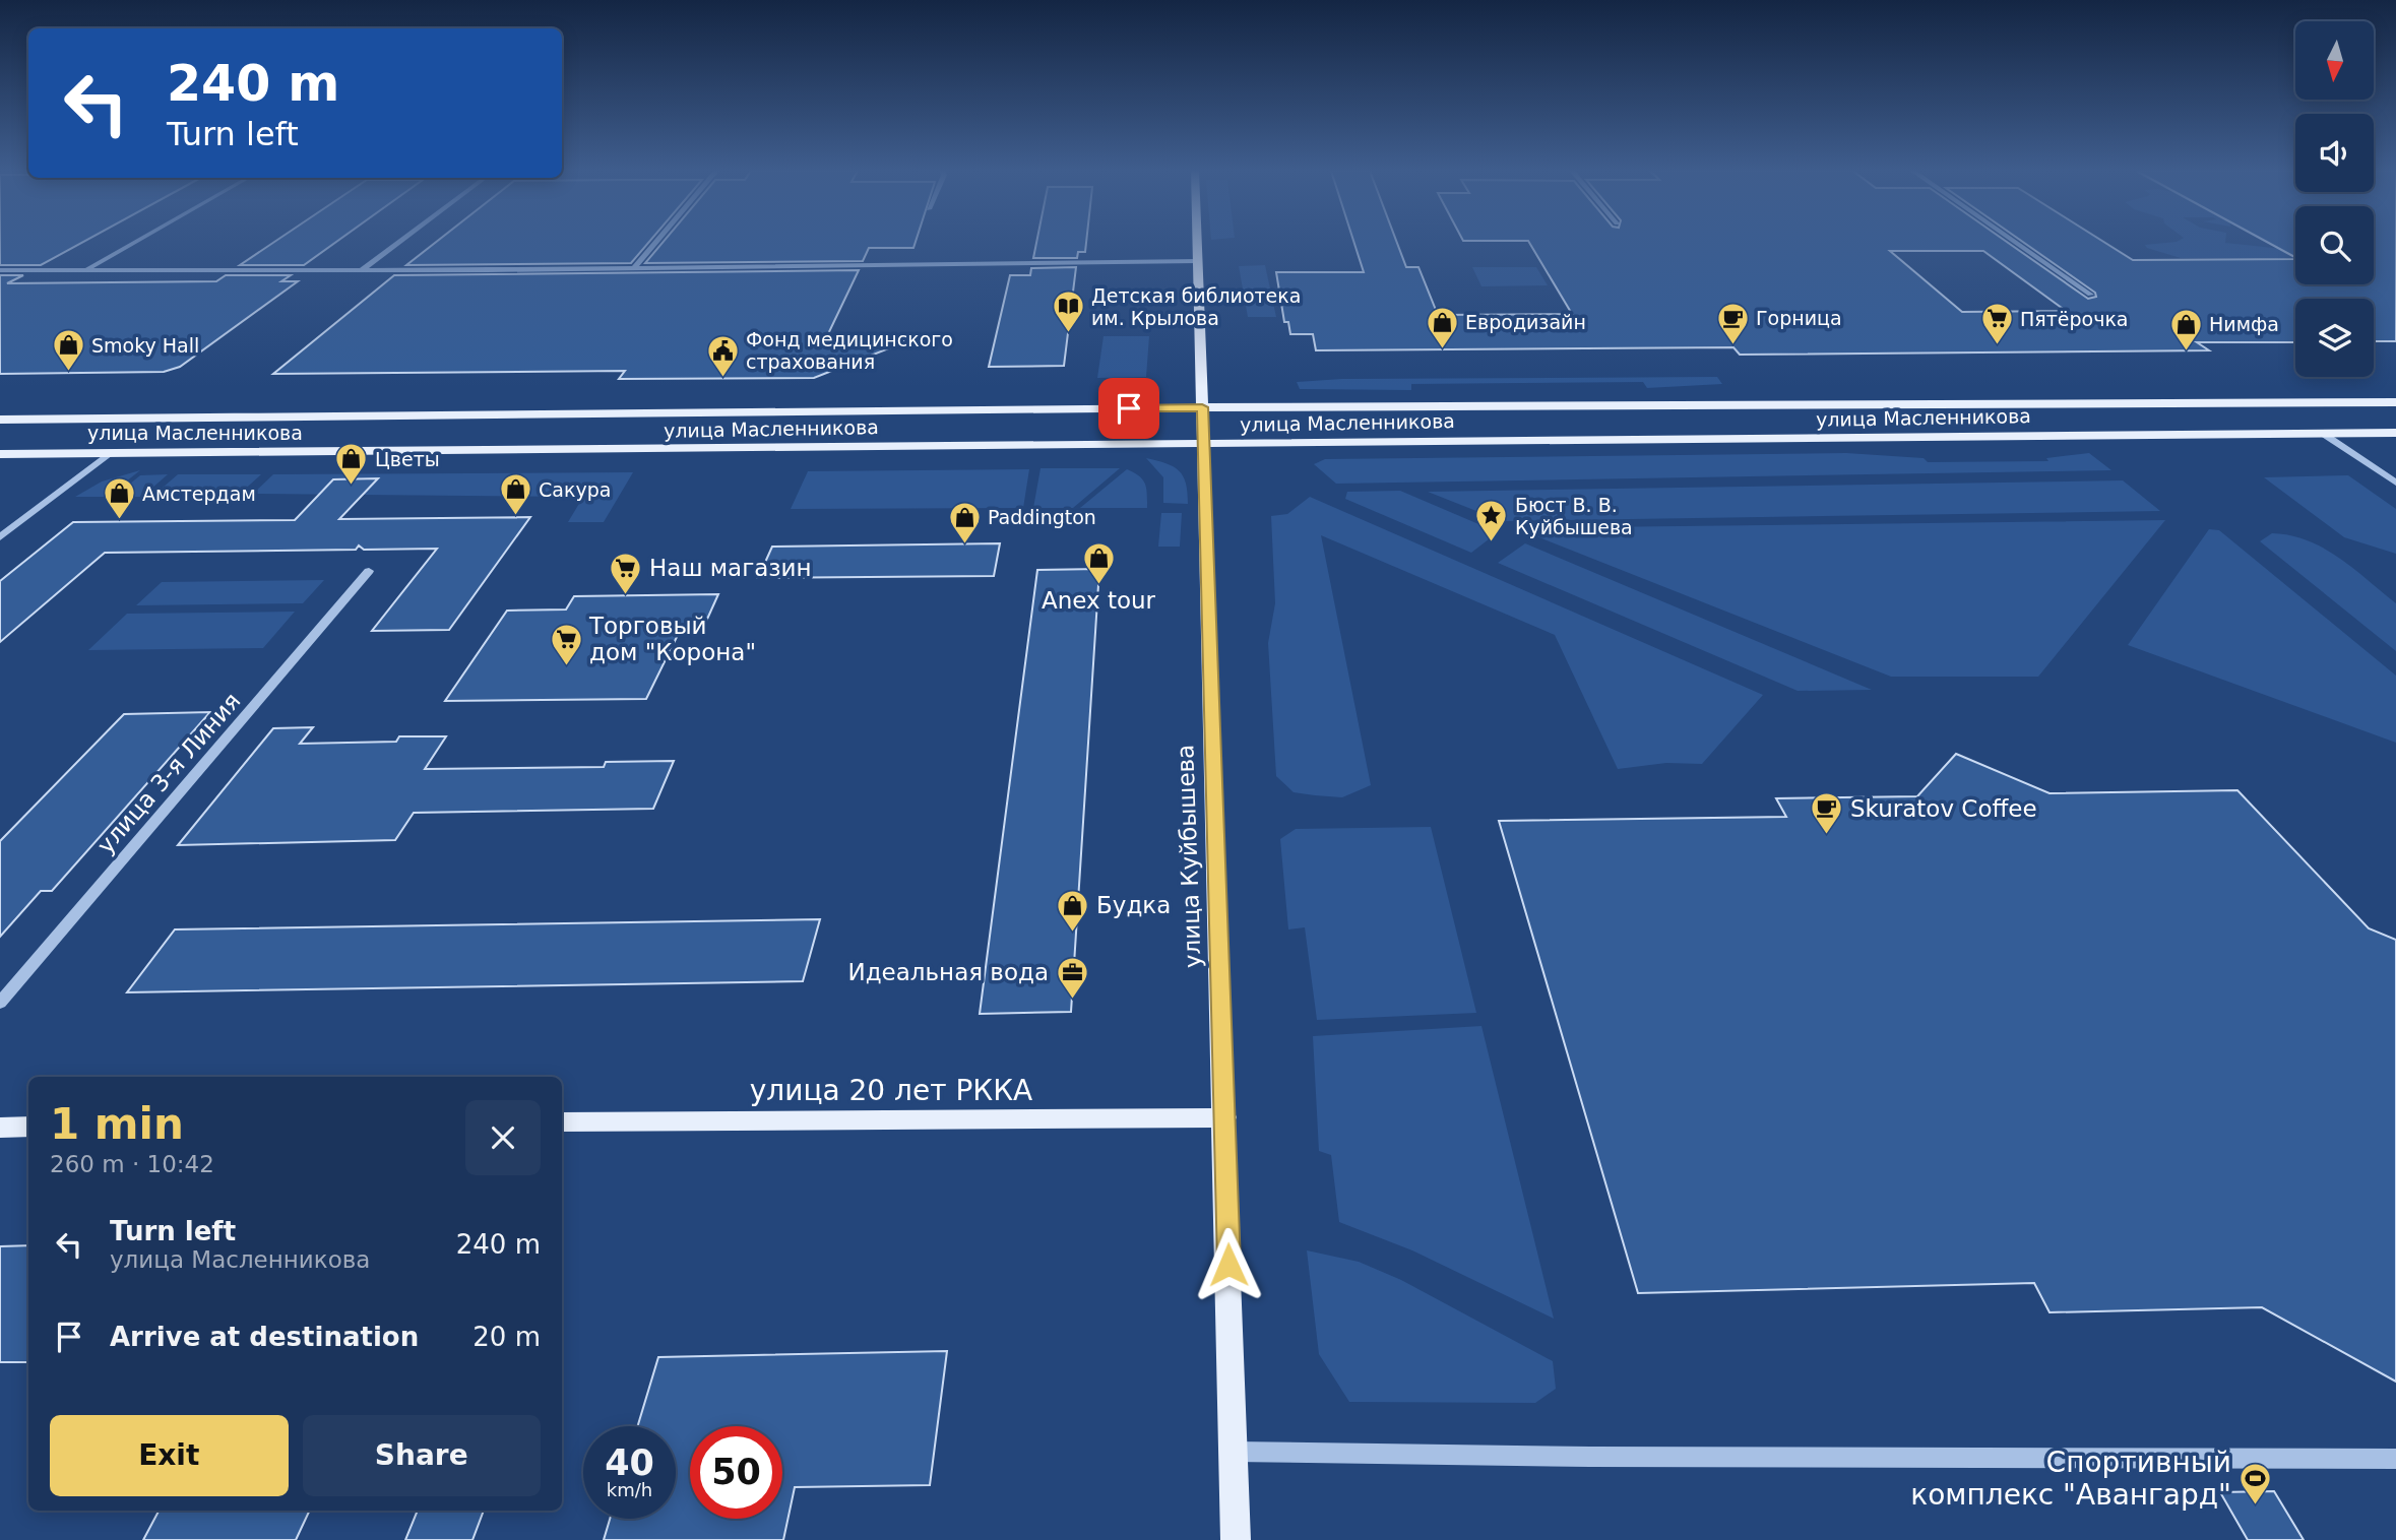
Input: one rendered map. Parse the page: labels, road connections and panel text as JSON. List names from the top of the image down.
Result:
{
  "streets": {
    "main road": ["улица Масленникова", "улица Куйбышева", "улица 20 лет РККА"],
    "street": ["улица 3-я Линия"]
  },
  "crossings": [
    ["улица Масленникова", "улица Куйбышева"],
    ["улица Куйбышева", "улица 20 лет РККА"]
  ],
  "places": {
    "library": ["Детская библиотека им. Крылова"],
    "cafe": ["Горница", "Skuratov Coffee"],
    "supermarket": ["Пятёрочка", "Наш магазин", "Торговый дом \"Корона\""],
    "shop": [
      "Евродизайн",
      "Нимфа",
      "Smoky Hall",
      "Цветы",
      "Сакура",
      "Амстердам",
      "Paddington",
      "Anex tour",
      "Будка"
    ],
    "public building": ["Фонд медицинского страхования"],
    "place": ["Бюст В. В. Куйбышева"],
    "office": ["Идеальная вода"],
    "sports": ["Спортивный комплекс \"Авангард\""]
  },
  "north": "bottom",
  "page": {
    "turn": ["240 m", "Turn left"],
    "heading": ["1 min", "260 m · 10:42"],
    "list": [
      {
        "name": "Turn left",
        "note": "улица Масленникова",
        "value": "240 m"
      },
      {
        "name": "Arrive at destination",
        "value": "20 m"
      }
    ],
    "buttons": ["Exit", "Share"],
    "speed": "40 km/h",
    "limit": "50"
  }
}
